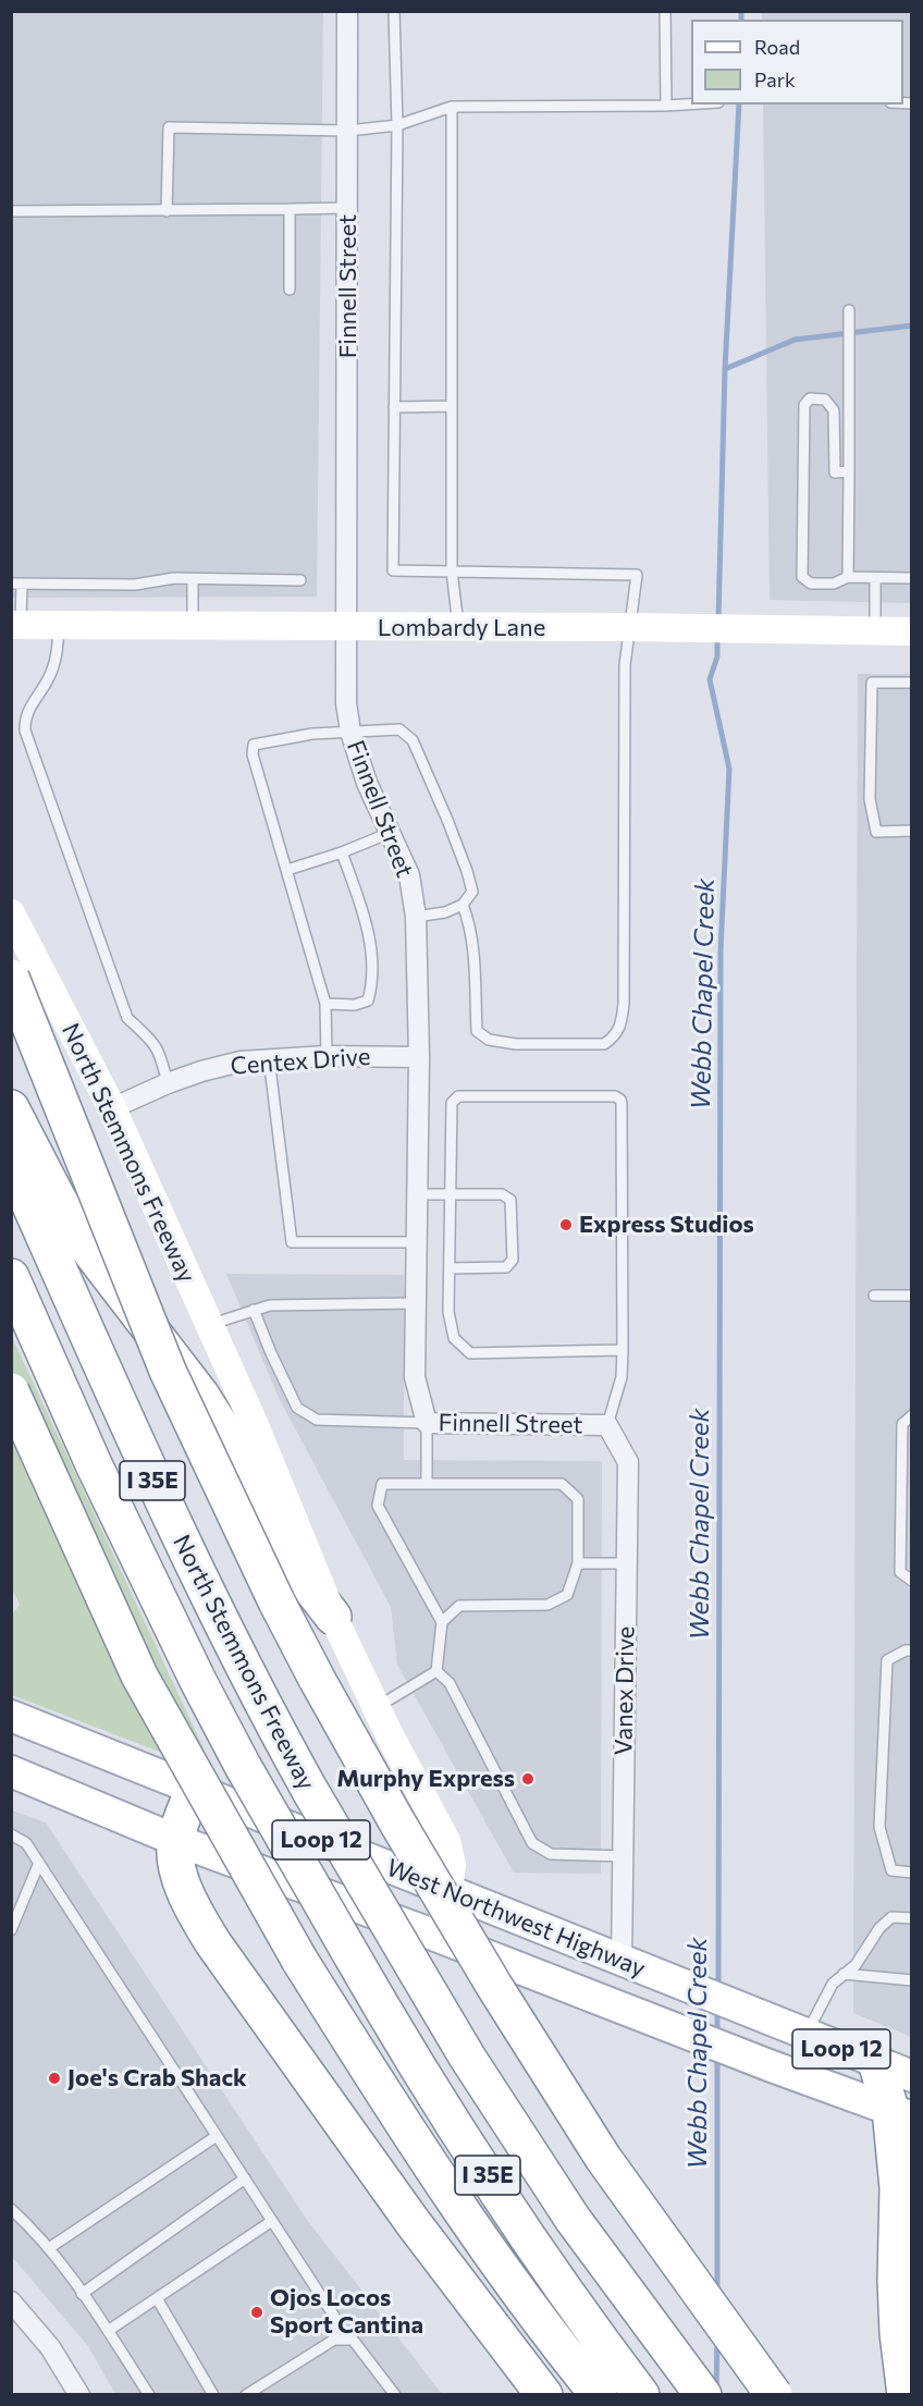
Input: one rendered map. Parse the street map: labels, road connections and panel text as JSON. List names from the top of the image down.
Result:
{
  "streets": {
    "highway": ["North Stemmons Freeway", "I 35E"],
    "main road": ["Lombardy Lane", "Loop 12", "West Northwest Highway"],
    "street": ["Finnell Street", "Centex Drive", "Vanex Drive"]
  },
  "crossings": [
    ["Finnell Street", "Lombardy Lane"],
    ["Finnell Street", "Centex Drive"],
    ["Finnell Street", "Vanex Drive"],
    ["Centex Drive", "North Stemmons Freeway"],
    ["North Stemmons Freeway", "West Northwest Highway"],
    ["Vanex Drive", "West Northwest Highway"]
  ],
  "water": ["Webb Chapel Creek"],
  "places": [
    "Express Studios",
    "Murphy Express",
    "Joe's Crab Shack",
    "Ojos Locos Sport Cantina"
  ],
  "legend": ["Road", "Park"]
}
